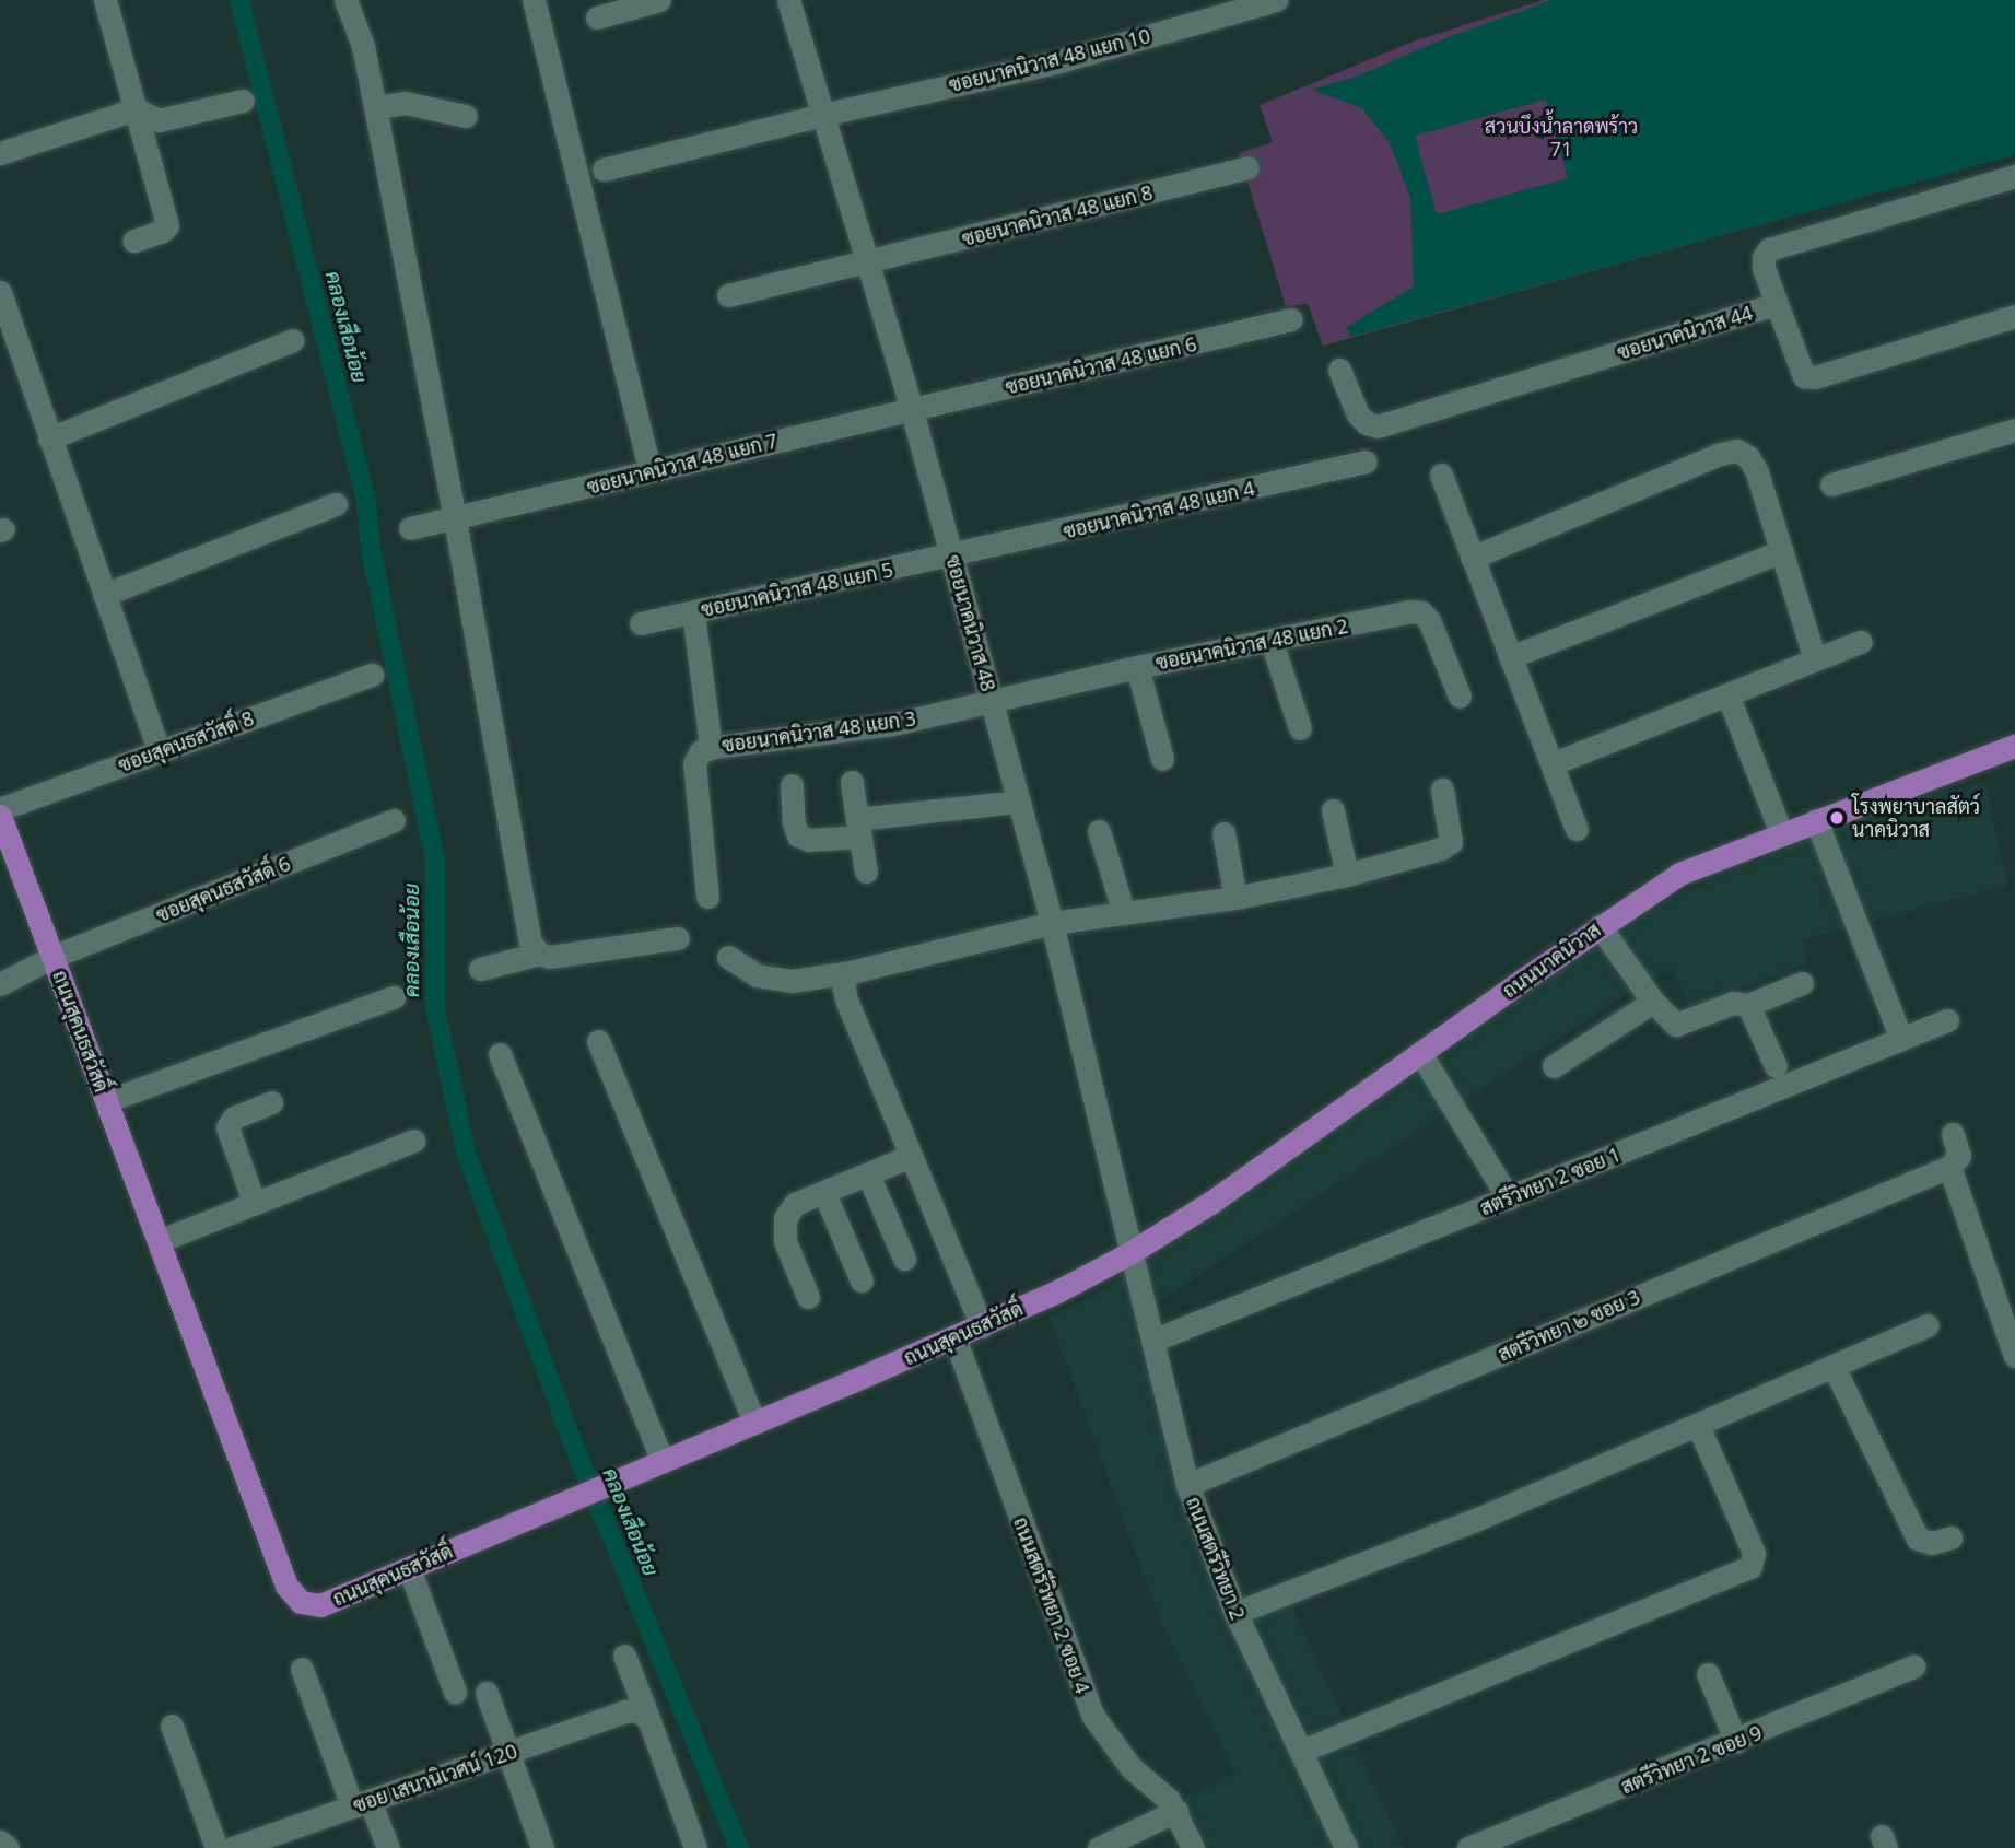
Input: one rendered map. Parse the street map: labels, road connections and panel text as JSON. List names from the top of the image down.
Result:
{
  "streets": {
    "main road": ["ถนนนาคนิวาส", "ถนนสุคนธสวัสดิ์"],
    "street": [
      "ซอยนาคนิวาส 48 แยก 10",
      "ซอยนาคนิวาส 48 แยก 8",
      "ซอยนาคนิวาส 44",
      "ซอยนาคนิวาส 48 แยก 6",
      "ซอยนาคนิวาส 48 แยก 7",
      "ซอยนาคนิวาส 48 แยก 4",
      "ซอยนาคนิวาส 48 แยก 5",
      "ซอยนาคนิวาส 48",
      "ซอยนาคนิวาส 48 แยก 2",
      "ซอยนาคนิวาส 48 แยก 3",
      "ซอยสุคนธสวัสดิ์ 8",
      "ซอยสุคนธสวัสดิ์ 6",
      "สตรีวิทยา 2 ซอย 1",
      "สตรีวิทยา ๒ ซอย 3",
      "ถนนสตรีวิทยา 2",
      "ถนนสตรีวิทยา 2 ซอย 4",
      "สตรีวิทยา 2 ซอย 9",
      "ซอย เสนานิเวศน์ 120"
    ]
  },
  "crossings": [
    ["ซอยนาคนิวาส 48 แยก 10", "ซอยนาคนิวาส 48"],
    ["ซอยนาคนิวาส 48 แยก 8", "ซอยนาคนิวาส 48"],
    ["ซอยนาคนิวาส 48 แยก 6", "ซอยนาคนิวาส 48 แยก 7"],
    ["ซอยนาคนิวาส 48 แยก 6", "ซอยนาคนิวาส 48"],
    ["ซอยนาคนิวาส 48 แยก 7", "ซอยนาคนิวาส 48"],
    ["ซอยนาคนิวาส 48 แยก 4", "ซอยนาคนิวาส 48 แยก 5"],
    ["ซอยนาคนิวาส 48 แยก 4", "ซอยนาคนิวาส 48"],
    ["ซอยนาคนิวาส 48 แยก 5", "ซอยนาคนิวาส 48"],
    ["ซอยนาคนิวาส 48", "ซอยนาคนิวาส 48 แยก 2"],
    ["ซอยนาคนิวาส 48", "ซอยนาคนิวาส 48 แยก 3"],
    ["ซอยนาคนิวาส 48", "ถนนนาคนิวาส"],
    ["ซอยนาคนิวาส 48", "ถนนสุคนธสวัสดิ์"],
    ["ซอยนาคนิวาส 48", "ถนนสตรีวิทยา 2"],
    ["ซอยนาคนิวาส 48 แยก 2", "ซอยนาคนิวาส 48 แยก 3"],
    ["ซอยสุคนธสวัสดิ์ 6", "ถนนสุคนธสวัสดิ์"],
    ["ถนนนาคนิวาส", "ถนนสุคนธสวัสดิ์"],
    ["ถนนนาคนิวาส", "ถนนสตรีวิทยา 2"],
    ["ถนนสุคนธสวัสดิ์", "ถนนสตรีวิทยา 2"],
    ["ถนนสุคนธสวัสดิ์", "ถนนสตรีวิทยา 2 ซอย 4"],
    ["สตรีวิทยา 2 ซอย 1", "ถนนสตรีวิทยา 2"],
    ["สตรีวิทยา ๒ ซอย 3", "ถนนสตรีวิทยา 2"]
  ],
  "water": ["คลองเสือน้อย"],
  "parks": ["สวนบึงน้ำลาดพร้าว 71"],
  "places": ["โรงพยาบาลสัตว์ นาคนิวาส"]
}
